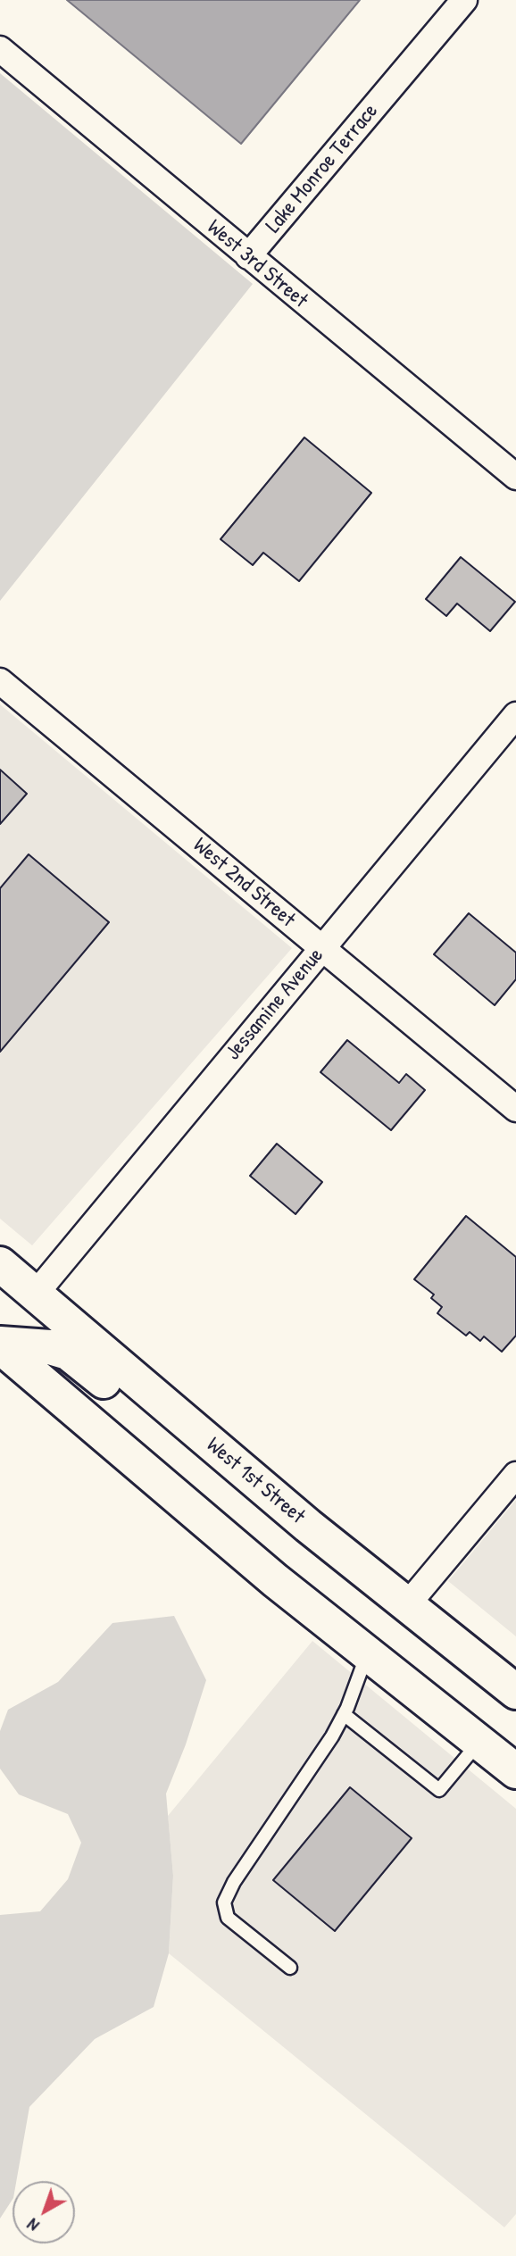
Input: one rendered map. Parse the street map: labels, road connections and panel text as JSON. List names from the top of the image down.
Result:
{
  "streets": {
    "main road": ["West 1st Street"],
    "street": [
      "Lake Monroe Terrace",
      "West 3rd Street",
      "West 2nd Street",
      "Jessamine Avenue"
    ]
  },
  "crossings": [
    ["Lake Monroe Terrace", "West 3rd Street"],
    ["West 2nd Street", "Jessamine Avenue"],
    ["Jessamine Avenue", "West 1st Street"]
  ],
  "north": "bottom left"
}
